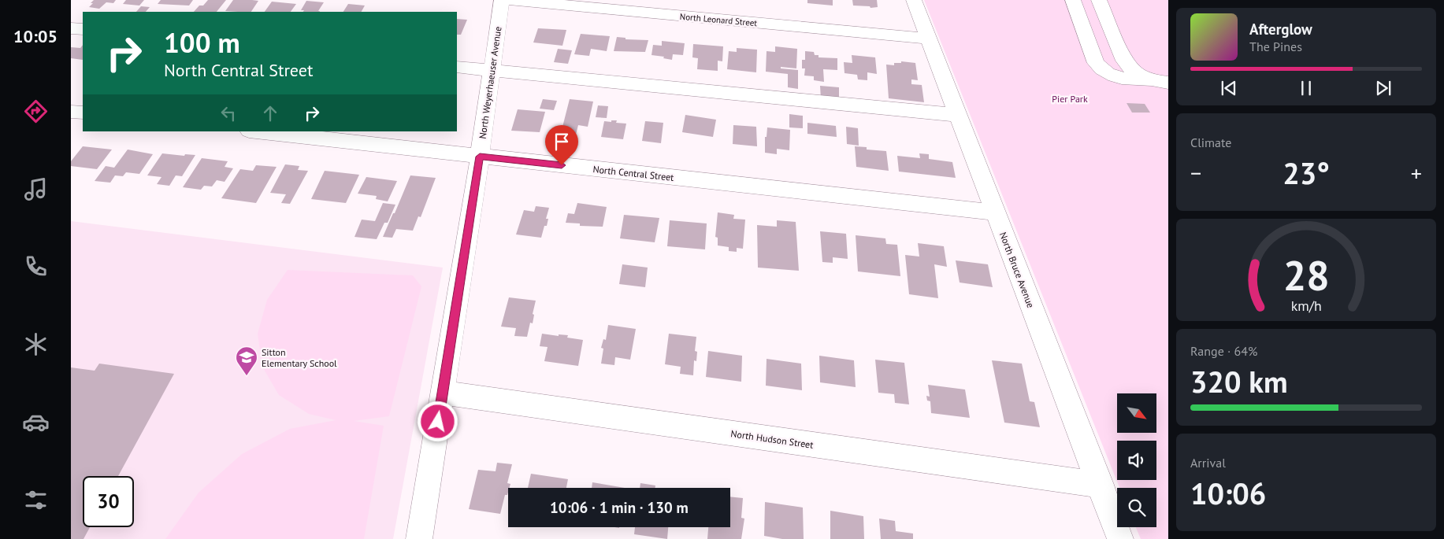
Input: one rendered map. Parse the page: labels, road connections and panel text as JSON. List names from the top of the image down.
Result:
{
  "streets": {
    "street": [
      "North Leonard Street",
      "North Weyerhaeuser Avenue",
      "North Central Street",
      "North Bruce Avenue",
      "North Hudson Street"
    ]
  },
  "crossings": [
    ["North Leonard Street", "North Bruce Avenue"],
    ["North Weyerhaeuser Avenue", "North Central Street"],
    ["North Weyerhaeuser Avenue", "North Hudson Street"],
    ["North Central Street", "North Bruce Avenue"],
    ["North Bruce Avenue", "North Hudson Street"]
  ],
  "parks": ["Pier Park"],
  "places": {
    "school or university": ["Sitton Elementary School"]
  },
  "north": "bottom right",
  "page": {
    "tabs": "10:05",
    "turn": ["100 m", "North Central Street"],
    "song": ["Afterglow", "The Pines"],
    "tile": [
      "Climate",
      ["Range · 64%", "320 km"],
      ["Arrival", "10:06"]
    ],
    "heat": ["−", "23°", "+"],
    "limit": "30",
    "trip": "10:06 · 1 min · 130 m",
    "gauge": ["28", "km/h"]
  }
}
